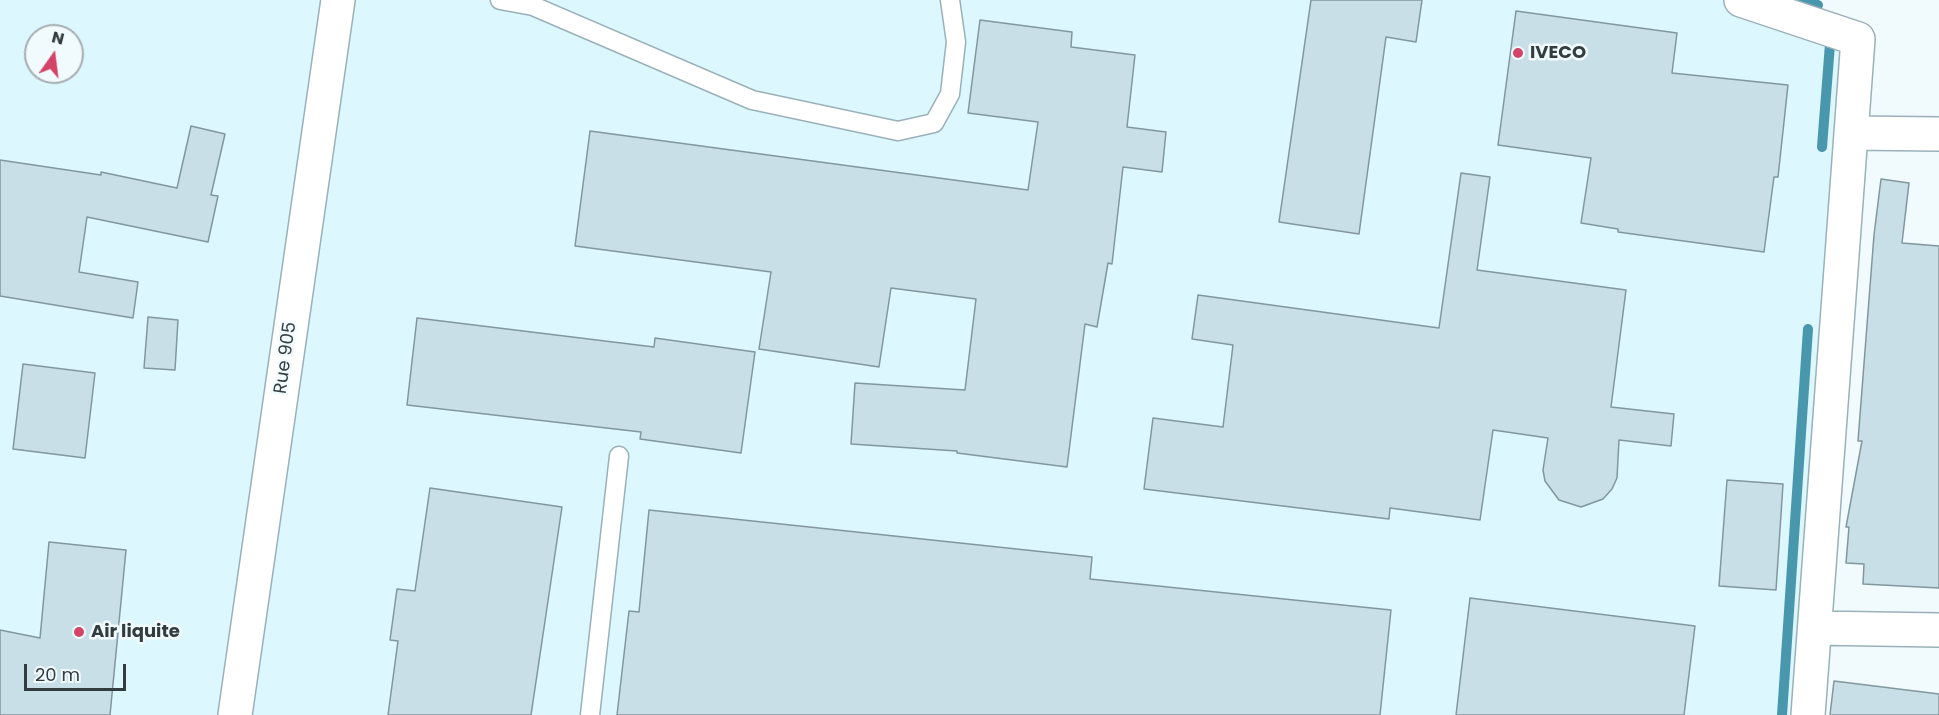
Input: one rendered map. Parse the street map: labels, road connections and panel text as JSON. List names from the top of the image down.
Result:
{
  "streets": {
    "street": ["Rue 905"]
  },
  "places": ["IVECO", "Air liquite"],
  "scale_bar": "20 m",
  "north": "top"
}
